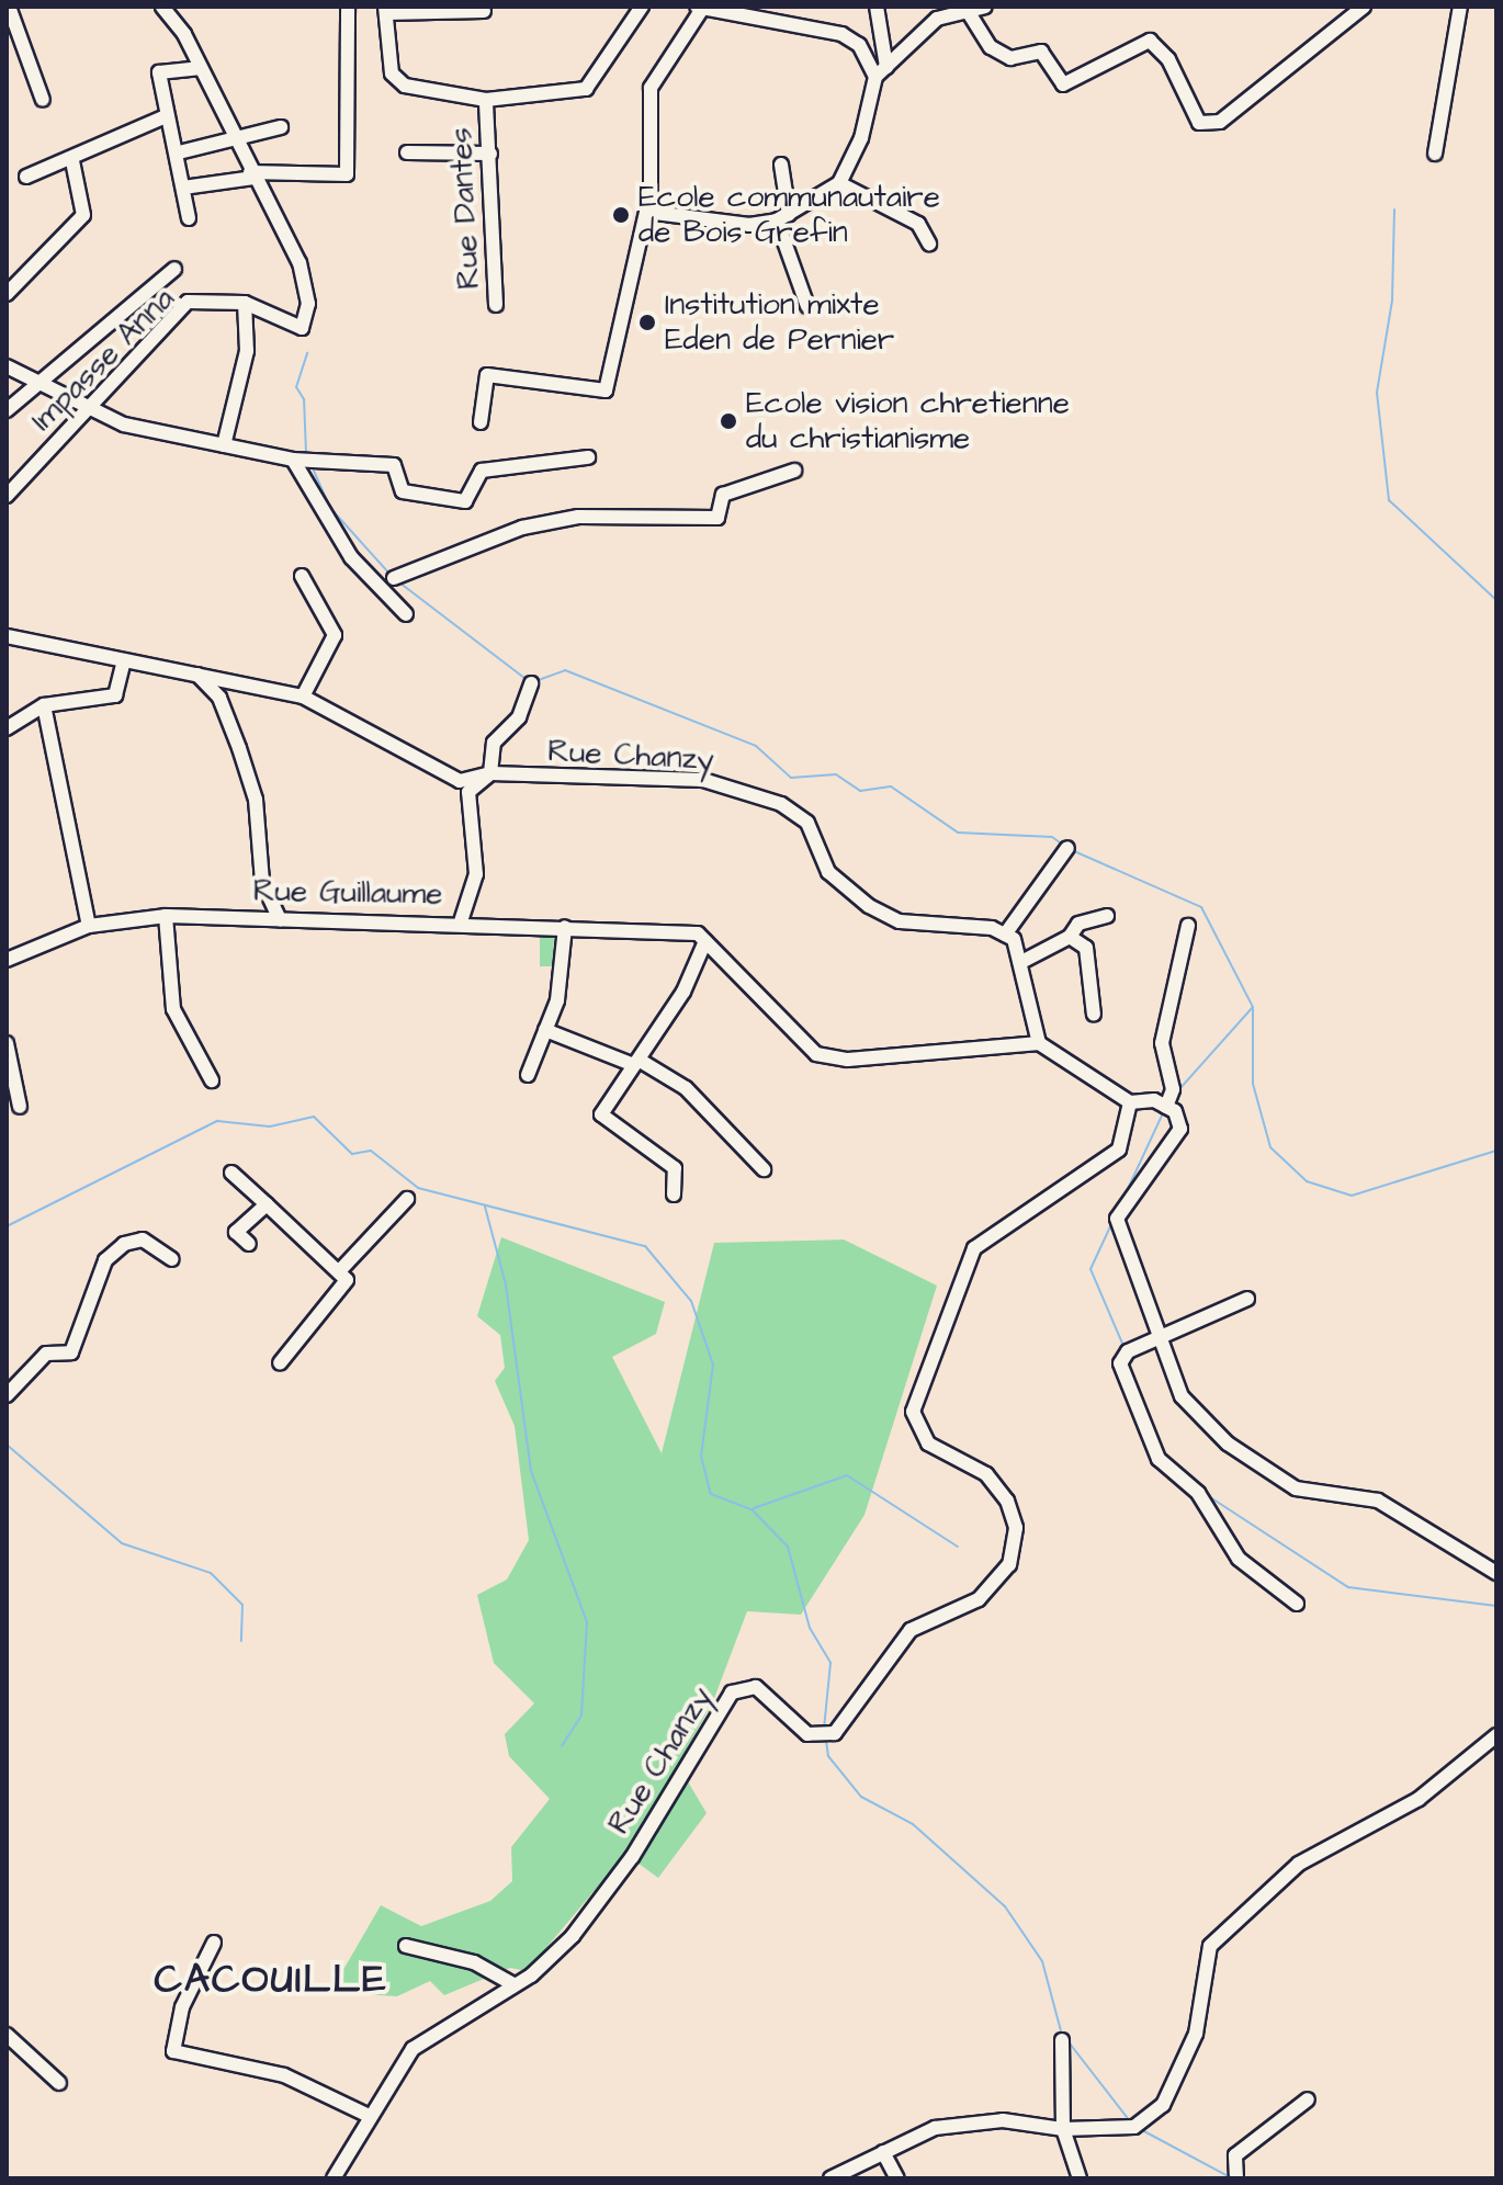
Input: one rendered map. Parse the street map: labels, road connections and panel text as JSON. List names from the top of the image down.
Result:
{
  "streets": {
    "street": [
      "Rue Dantes",
      "Impasse Anna",
      "Rue Chanzy",
      "Rue Guillaume"
    ]
  },
  "districts": ["CACOUILLE"],
  "places": ["Ecole communautaire de Bois Grefin", "Institution mixte Eden de Pernier", "Ecole vision chretienne du christianisme"]
}
